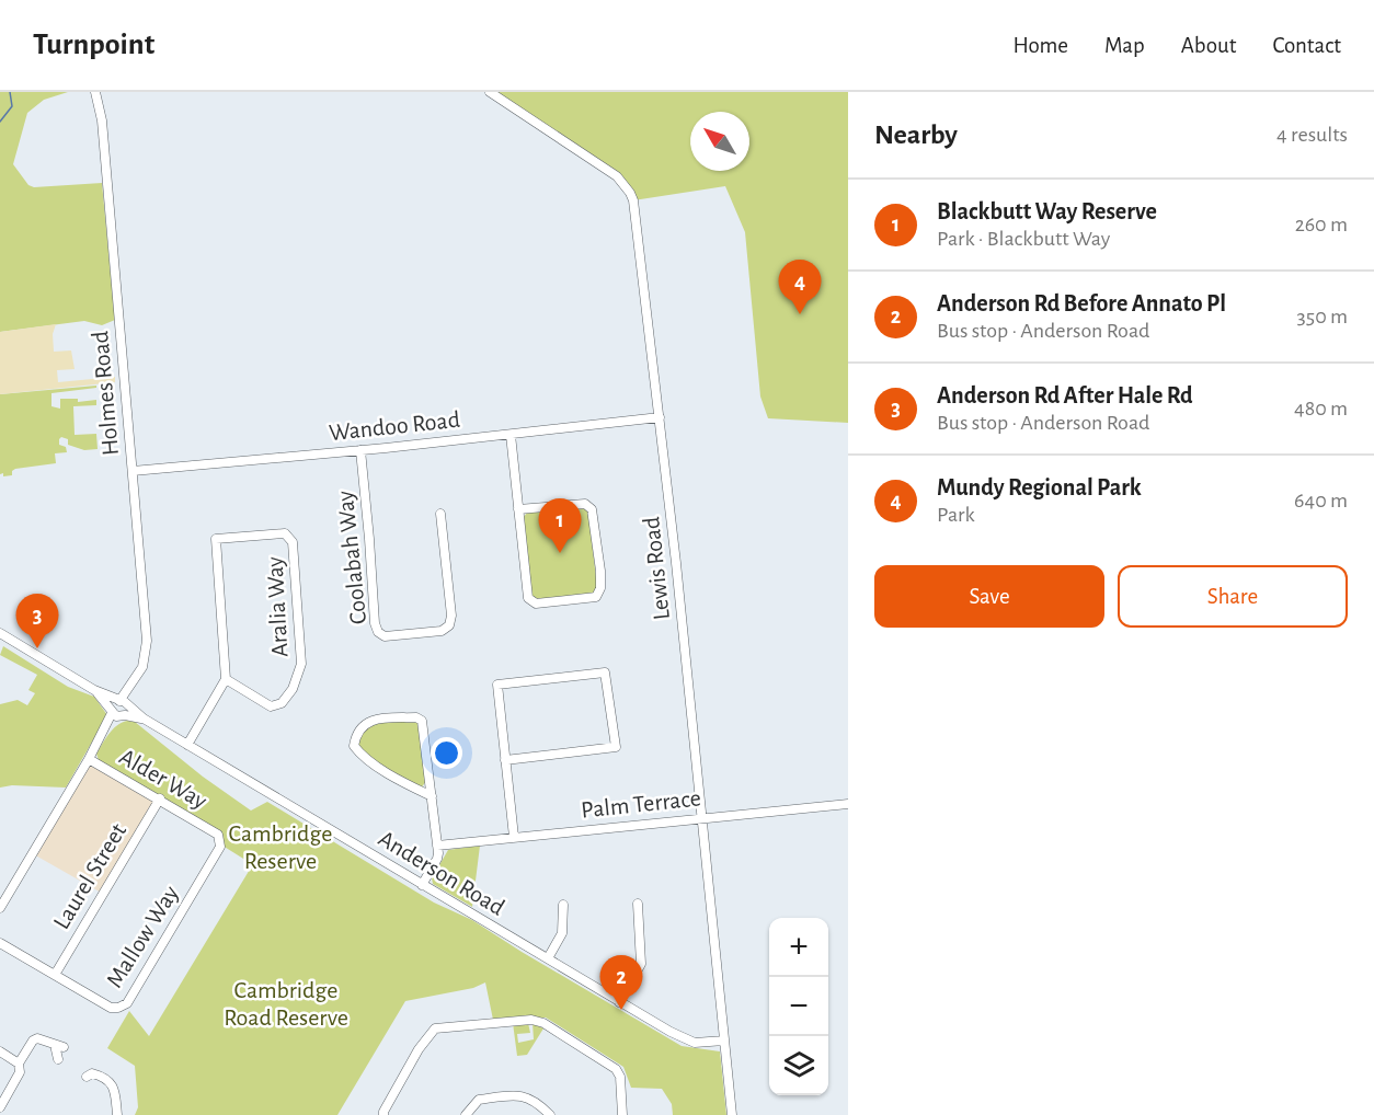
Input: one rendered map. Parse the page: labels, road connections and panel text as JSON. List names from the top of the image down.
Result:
{
  "streets": {
    "street": [
      "Holmes Road",
      "Wandoo Road",
      "Coolabah Way",
      "Lewis Road",
      "Aralia Way",
      "Alder Way",
      "Palm Terrace",
      "Anderson Road",
      "Laurel Street",
      "Mallow Way"
    ]
  },
  "crossings": [
    ["Holmes Road", "Wandoo Road"],
    ["Holmes Road", "Alder Way"],
    ["Holmes Road", "Anderson Road"],
    ["Wandoo Road", "Coolabah Way"],
    ["Wandoo Road", "Lewis Road"],
    ["Lewis Road", "Palm Terrace"],
    ["Lewis Road", "Anderson Road"],
    ["Alder Way", "Laurel Street"],
    ["Alder Way", "Mallow Way"],
    ["Laurel Street", "Mallow Way"]
  ],
  "parks": ["Cambridge Reserve", "Cambridge Road Reserve"],
  "north": "top left",
  "page": {
    "header": "Turnpoint",
    "nav": [
      "Home",
      "Map",
      "About",
      "Contact"
    ],
    "heading": ["Nearby", "4 results"],
    "list": [
      {
        "mark": "1",
        "name": "Blackbutt Way Reserve",
        "note": "Park · Blackbutt Way",
        "value": "260 m"
      },
      {
        "mark": "2",
        "name": "Anderson Rd Before Annato Pl",
        "note": "Bus stop · Anderson Road",
        "value": "350 m"
      },
      {
        "mark": "3",
        "name": "Anderson Rd After Hale Rd",
        "note": "Bus stop · Anderson Road",
        "value": "480 m"
      },
      {
        "mark": "4",
        "name": "Mundy Regional Park",
        "note": "Park",
        "value": "640 m"
      }
    ],
    "pins": [
      "4",
      "1",
      "3",
      "2"
    ],
    "buttons": ["Save", "Share"],
    "map_buttons": ["+", "−"]
  }
}
